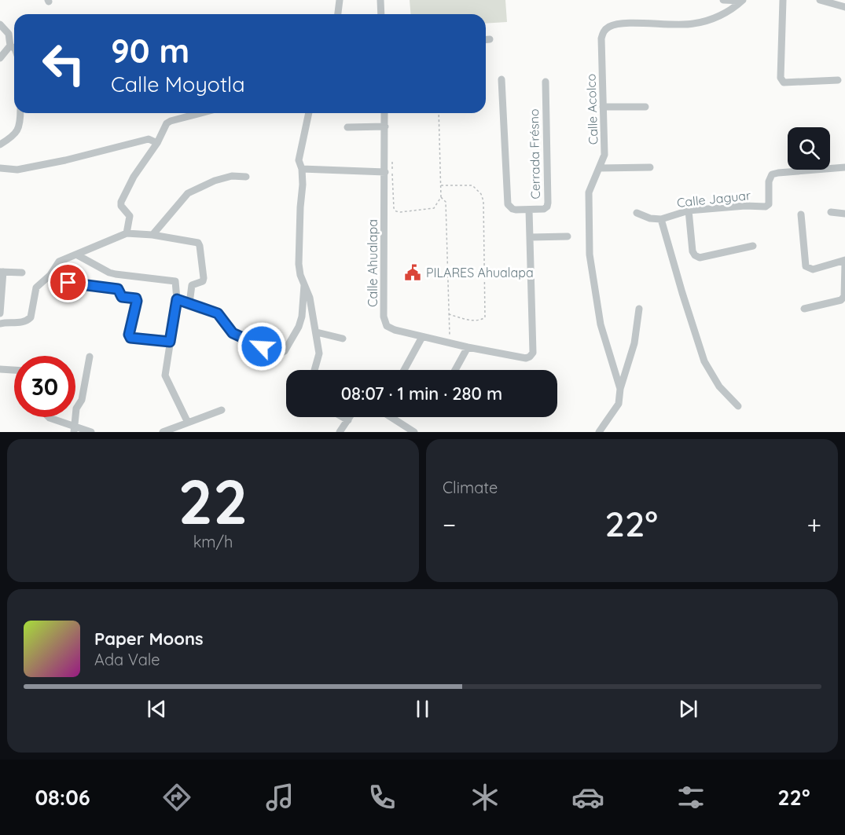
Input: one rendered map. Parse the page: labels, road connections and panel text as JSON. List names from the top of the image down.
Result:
{
  "streets": {
    "street": [
      "Calle Acolco",
      "Cerrada Frésno",
      "Calle Jaguar",
      "Calle Ahualapa"
    ]
  },
  "places": {
    "public building": ["PILARES Ahualapa"]
  },
  "page": {
    "turn": ["90 m", "Calle Moyotla"],
    "limit": "30",
    "trip": "08:07 · 1 min · 280 m",
    "tile": [
      ["22", "km/h"],
      "Climate"
    ],
    "heat": ["−", "22°", "+"],
    "song": ["Paper Moons", "Ada Vale"],
    "tabs": ["08:06", "22°"]
  }
}
